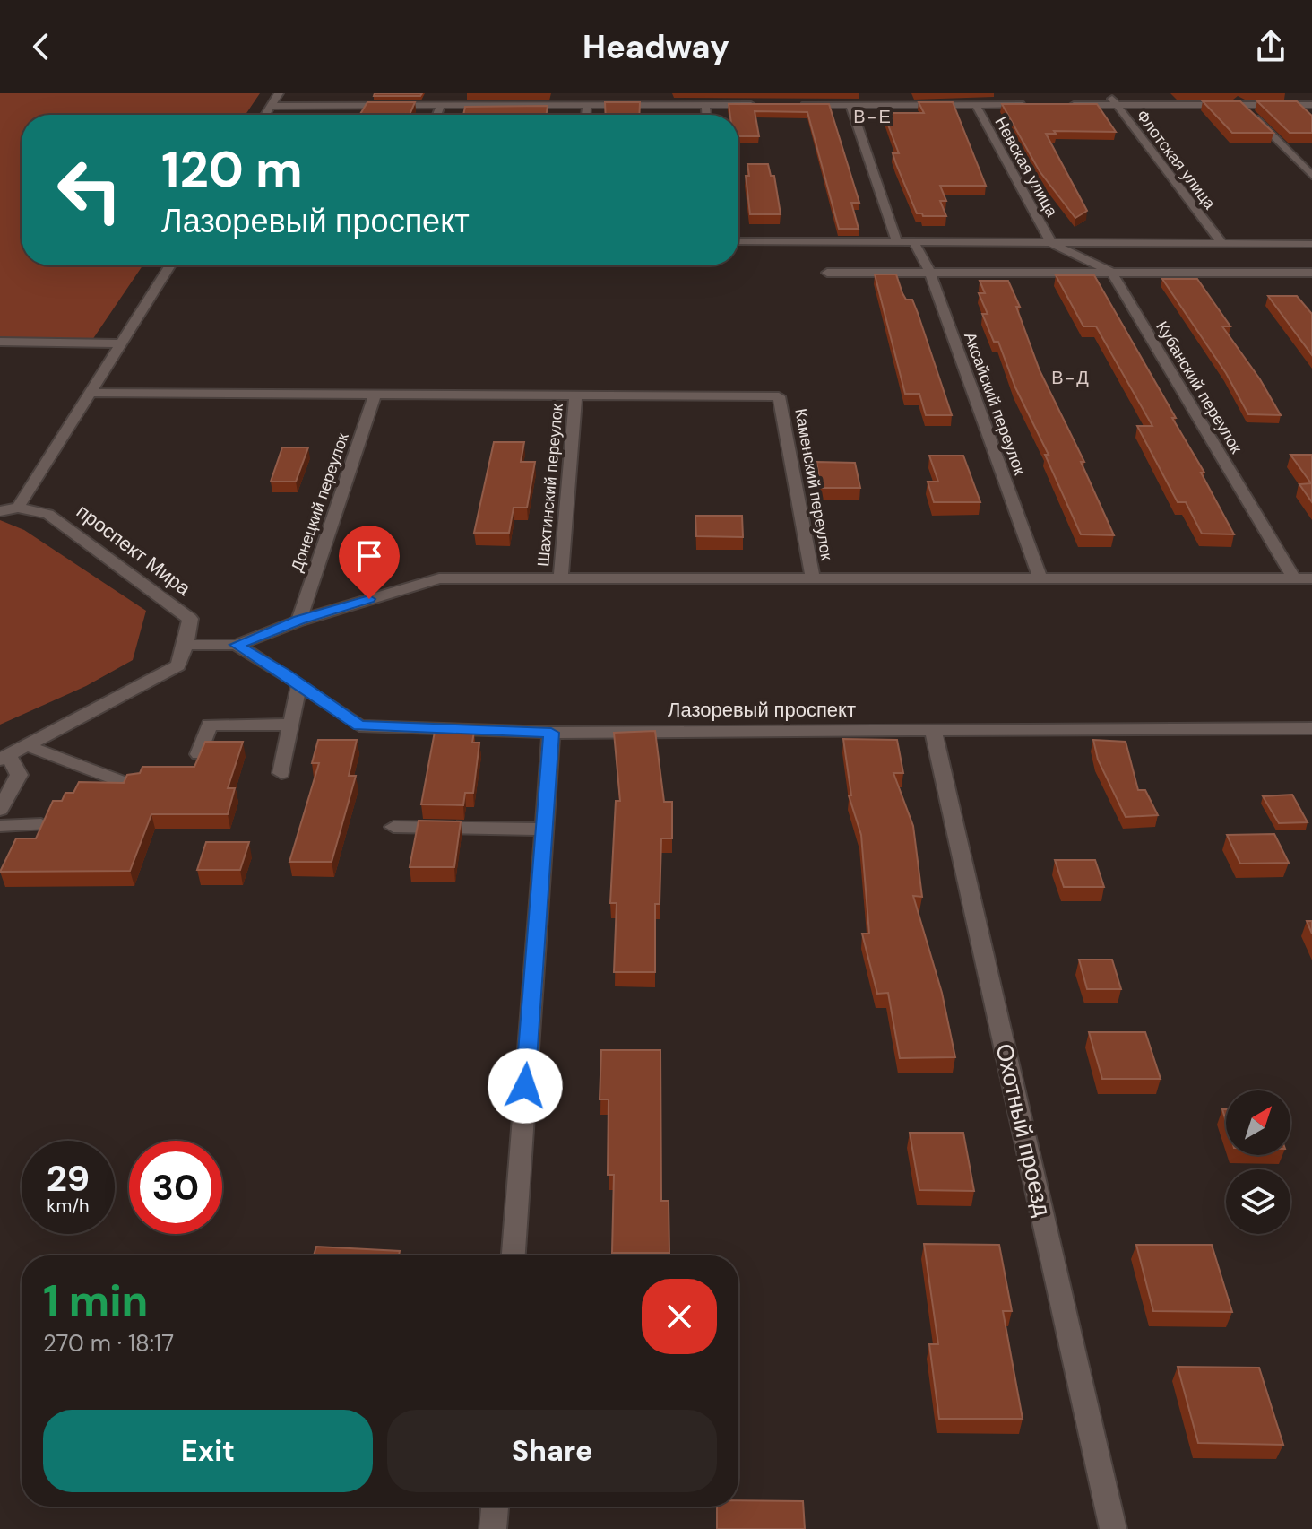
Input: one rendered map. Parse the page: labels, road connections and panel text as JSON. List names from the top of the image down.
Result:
{
  "streets": {
    "street": [
      "Флотская улица",
      "Невская улица",
      "Кубанский переулок",
      "Аксайский переулок",
      "Каменский переулок",
      "Шахтинский переулок",
      "Донецкий переулок",
      "проспект Мира",
      "Лазоревый проспект",
      "Охотный проезд"
    ]
  },
  "crossings": [
    ["Каменский переулок", "Шахтинский переулок"],
    ["Лазоревый проспект", "Охотный проезд"]
  ],
  "districts": ["В-Е", "В-Д"],
  "north": "top right",
  "page": {
    "header": "Headway",
    "turn": ["120 m", "Лазоревый проспект"],
    "speed": "29 km/h",
    "limit": "30",
    "heading": ["1 min", "270 m · 18:17"],
    "buttons": ["Exit", "Share"]
  }
}
